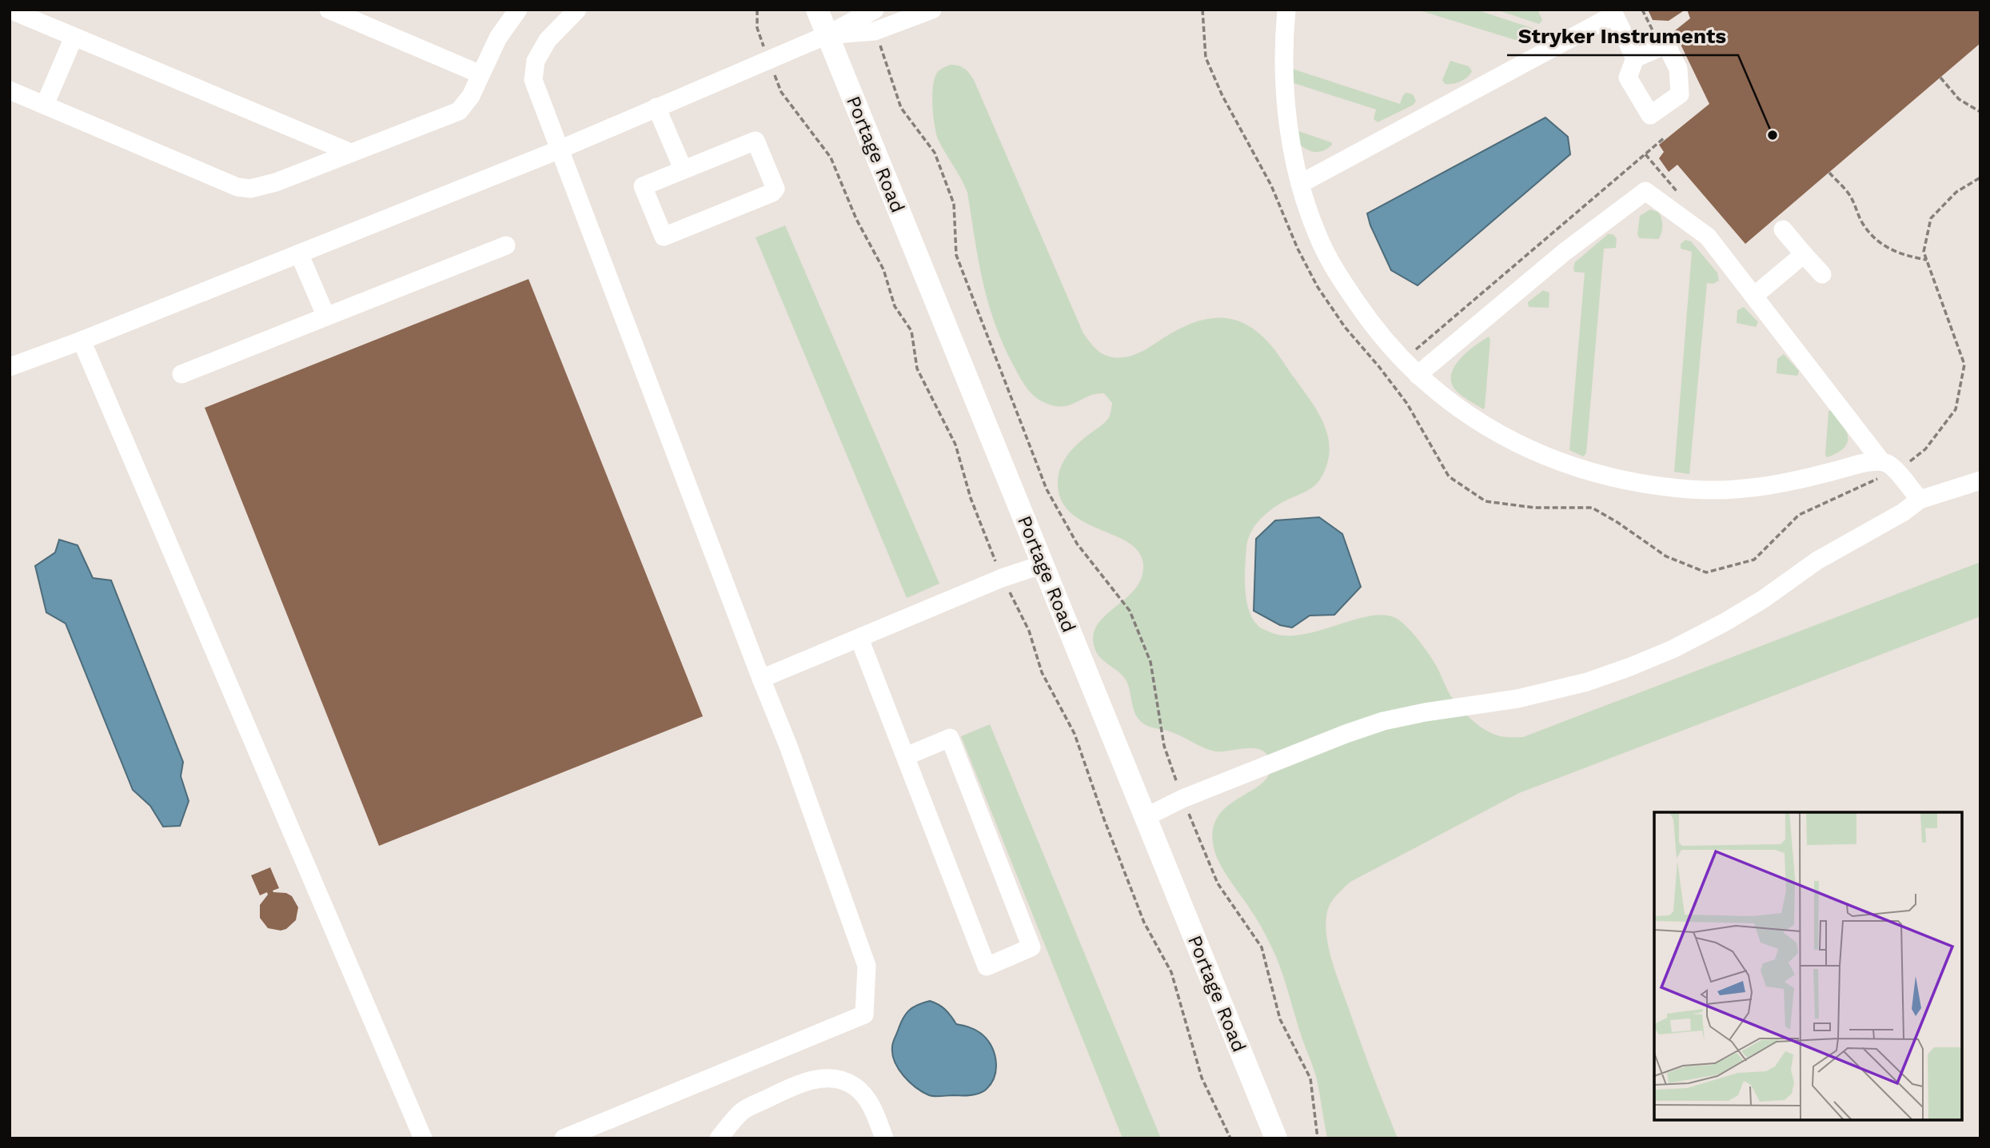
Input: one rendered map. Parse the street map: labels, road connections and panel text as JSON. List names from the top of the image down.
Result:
{
  "streets": {
    "main road": ["Portage Road"]
  },
  "places": ["Stryker Instruments"]
}
